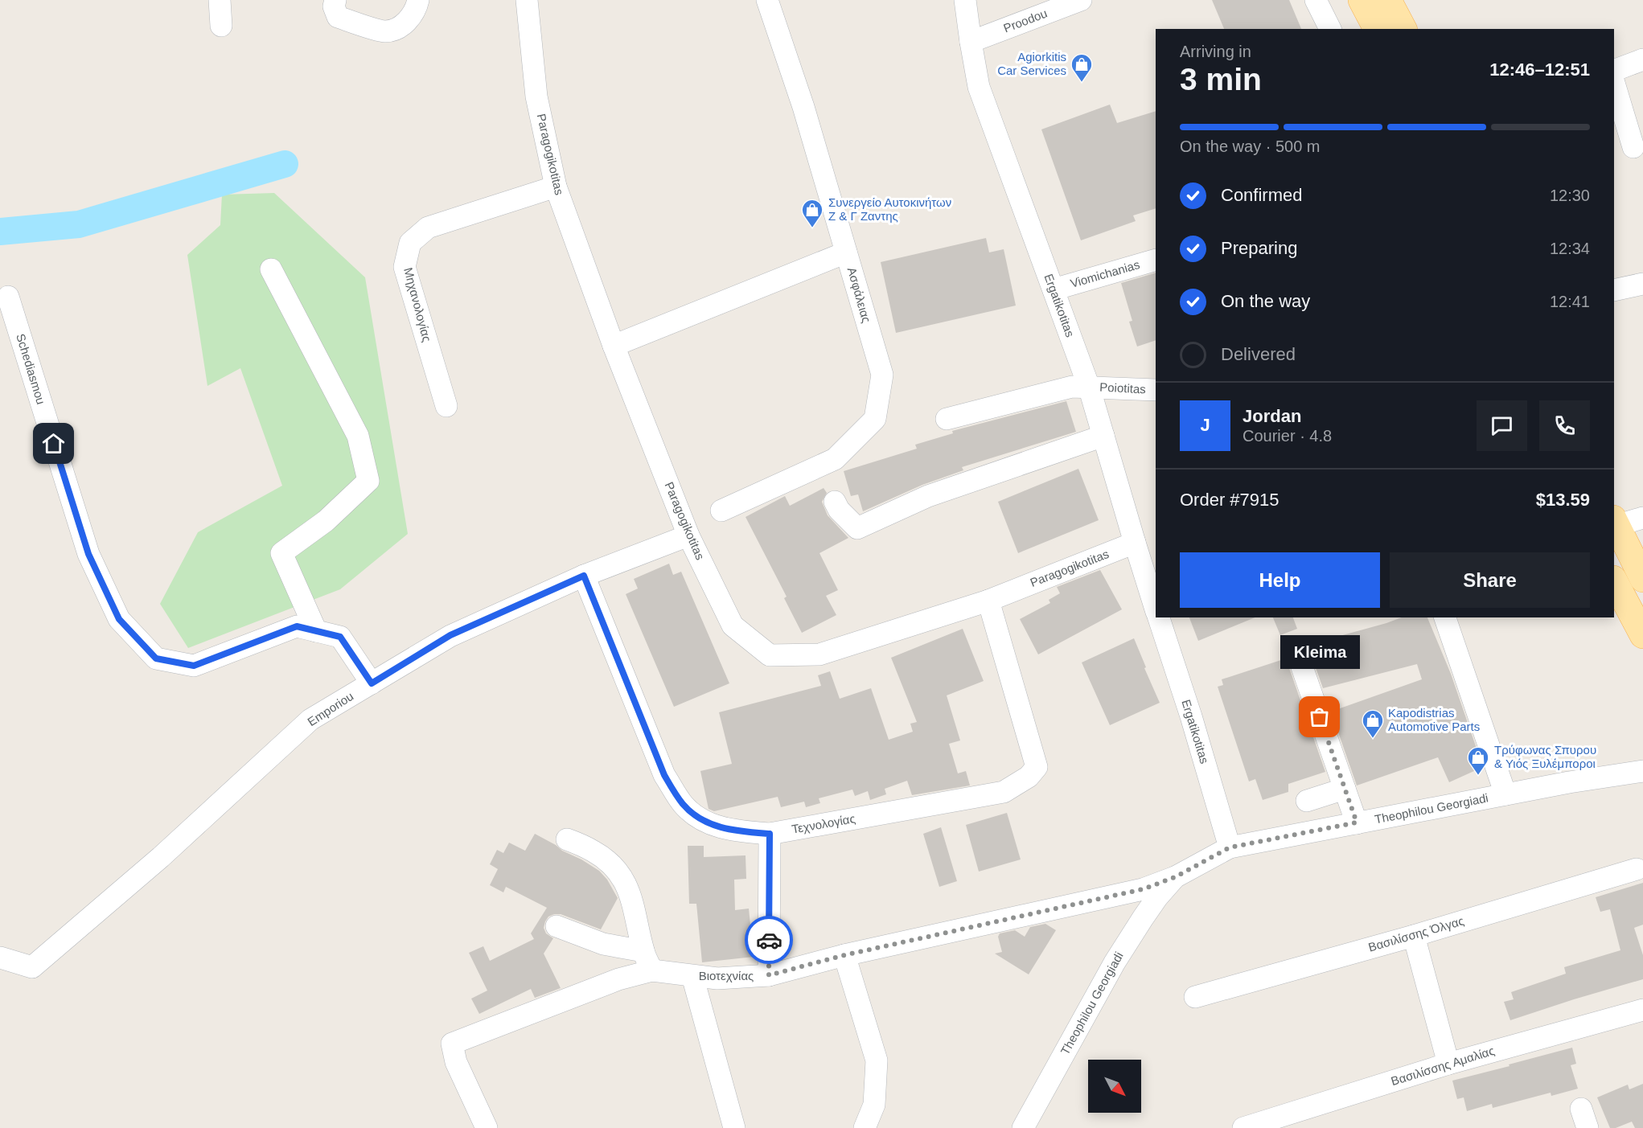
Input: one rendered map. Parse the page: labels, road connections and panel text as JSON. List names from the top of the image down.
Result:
{
  "streets": {
    "street": [
      "Proodou",
      "Paragogikotitas",
      "Viomichanias",
      "Ασφάλειας",
      "Μηχανολογίας",
      "Ergatikotitas",
      "Schediasmou",
      "Poiotitas",
      "Emporiou",
      "Theophilou Georgiadi",
      "Τεχνολογίας",
      "Βασιλίσσης Όλγας",
      "Βιοτεχνίας",
      "Βασιλίσσης Αμαλίας"
    ]
  },
  "crossings": [
    ["Proodou", "Ergatikotitas"],
    ["Paragogikotitas", "Μηχανολογίας"],
    ["Paragogikotitas", "Ergatikotitas"],
    ["Paragogikotitas", "Emporiou"],
    ["Paragogikotitas", "Τεχνολογίας"],
    ["Viomichanias", "Ergatikotitas"],
    ["Ergatikotitas", "Poiotitas"],
    ["Ergatikotitas", "Theophilou Georgiadi"],
    ["Schediasmou", "Emporiou"],
    ["Emporiou", "Τεχνολογίας"],
    ["Theophilou Georgiadi", "Βιοτεχνίας"]
  ],
  "places": {
    "shop": [
      "Agiorkitis Car Services",
      "Συνεργείο Αυτοκινήτων Ζ & Γ Ζαντης",
      "Kapodistrias Automotive Parts",
      "Τρύφωνας Σπυρου & Υιός Ξυλέμποροι"
    ],
    "other": ["Kleima"]
  },
  "north": "bottom right",
  "page": {
    "heading": ["3 min", "Arriving in", "12:46–12:51"],
    "panel": [
      "Jordan",
      "Courier · 4.8",
      "Order #7915",
      "$13.59"
    ],
    "bar": "On the way · 500 m",
    "list": [
      ["Confirmed", "12:30"],
      ["Preparing", "12:34"],
      ["On the way", "12:41"],
      "Delivered"
    ],
    "round": "J",
    "buttons": ["Help", "Share"],
    "bubble": "Kleima"
  }
}
